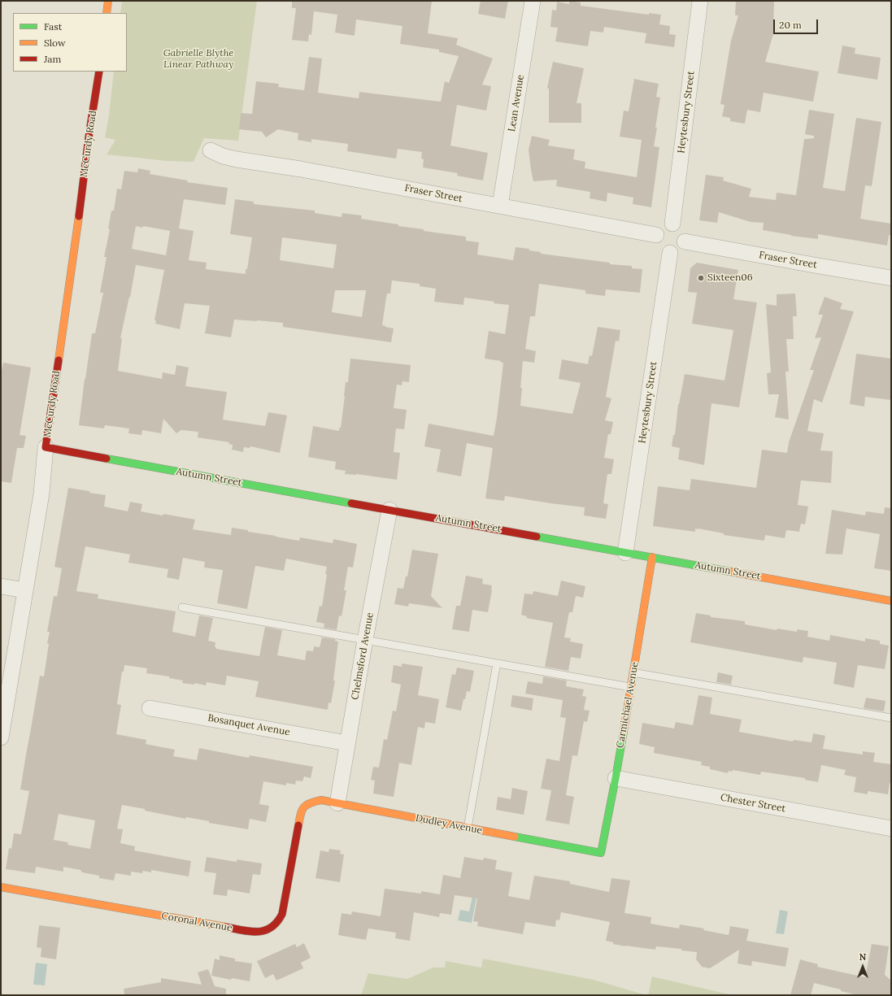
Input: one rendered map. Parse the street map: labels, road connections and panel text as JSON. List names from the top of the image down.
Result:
{
  "streets": {
    "street": [
      "Lean Avenue",
      "Heytesbury Street",
      "McCurdy Road",
      "Fraser Street",
      "Autumn Street",
      "Chelmsford Avenue",
      "Carmichael Avenue",
      "Bosanquet Avenue",
      "Chester Street",
      "Dudley Avenue",
      "Coronal Avenue"
    ]
  },
  "crossings": [
    ["Lean Avenue", "Fraser Street"],
    ["Heytesbury Street", "Fraser Street"],
    ["Heytesbury Street", "Autumn Street"],
    ["McCurdy Road", "Autumn Street"],
    ["Autumn Street", "Chelmsford Avenue"],
    ["Autumn Street", "Carmichael Avenue"],
    ["Chelmsford Avenue", "Bosanquet Avenue"],
    ["Chelmsford Avenue", "Dudley Avenue"],
    ["Carmichael Avenue", "Chester Street"],
    ["Carmichael Avenue", "Dudley Avenue"],
    ["Dudley Avenue", "Coronal Avenue"]
  ],
  "parks": ["Gabrielle Blythe Linear Pathway"],
  "places": ["Sixteen06"],
  "legend": ["Fast", "Slow", "Jam"],
  "scale_bar": "20 m",
  "north": "top"
}
